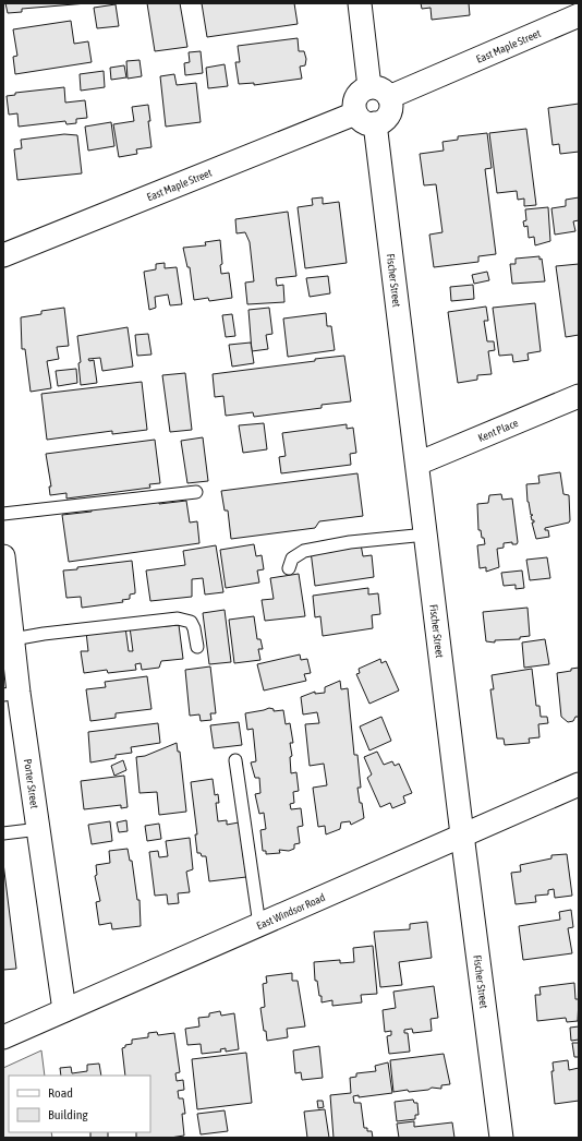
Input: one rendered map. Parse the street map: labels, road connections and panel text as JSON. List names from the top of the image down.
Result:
{
  "streets": {
    "street": [
      "East Maple Street",
      "Fischer Street",
      "Kent Place",
      "Porter Street",
      "East Windsor Road"
    ]
  },
  "crossings": [
    ["East Maple Street", "Fischer Street"],
    ["Fischer Street", "Kent Place"],
    ["Fischer Street", "East Windsor Road"],
    ["Porter Street", "East Windsor Road"]
  ],
  "legend": ["Road", "Building"]
}
